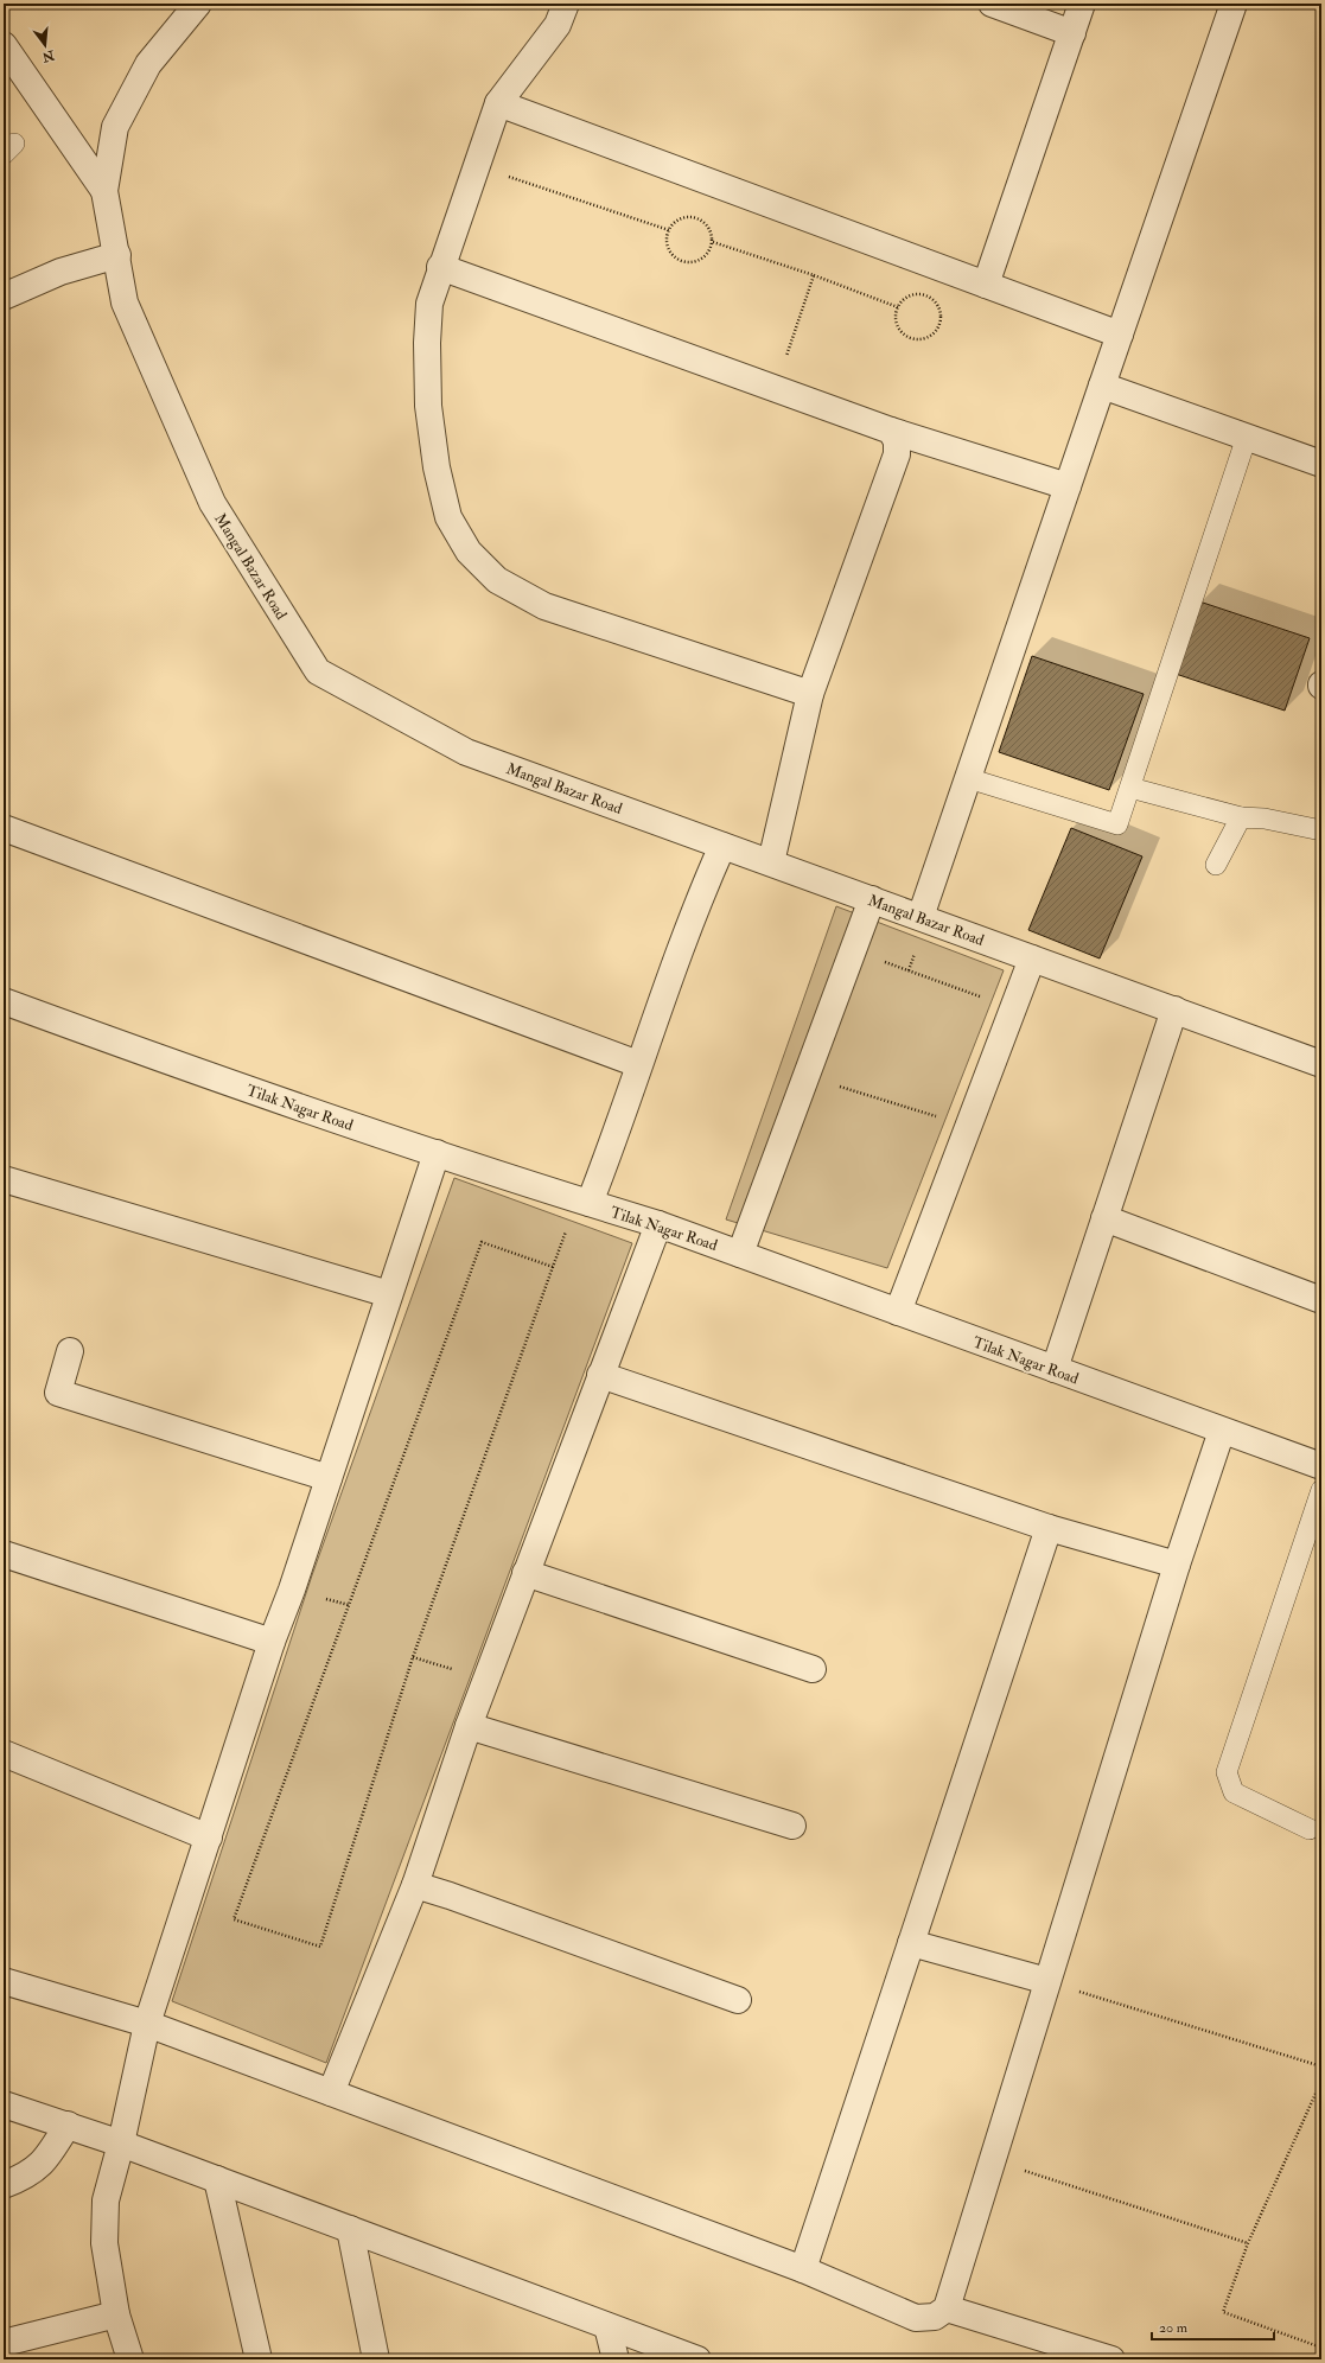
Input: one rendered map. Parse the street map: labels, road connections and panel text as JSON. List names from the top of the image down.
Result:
{
  "streets": {
    "street": ["Mangal Bazar Road", "Tilak Nagar Road"]
  },
  "scale_bar": "20 m",
  "north": "bottom"
}
